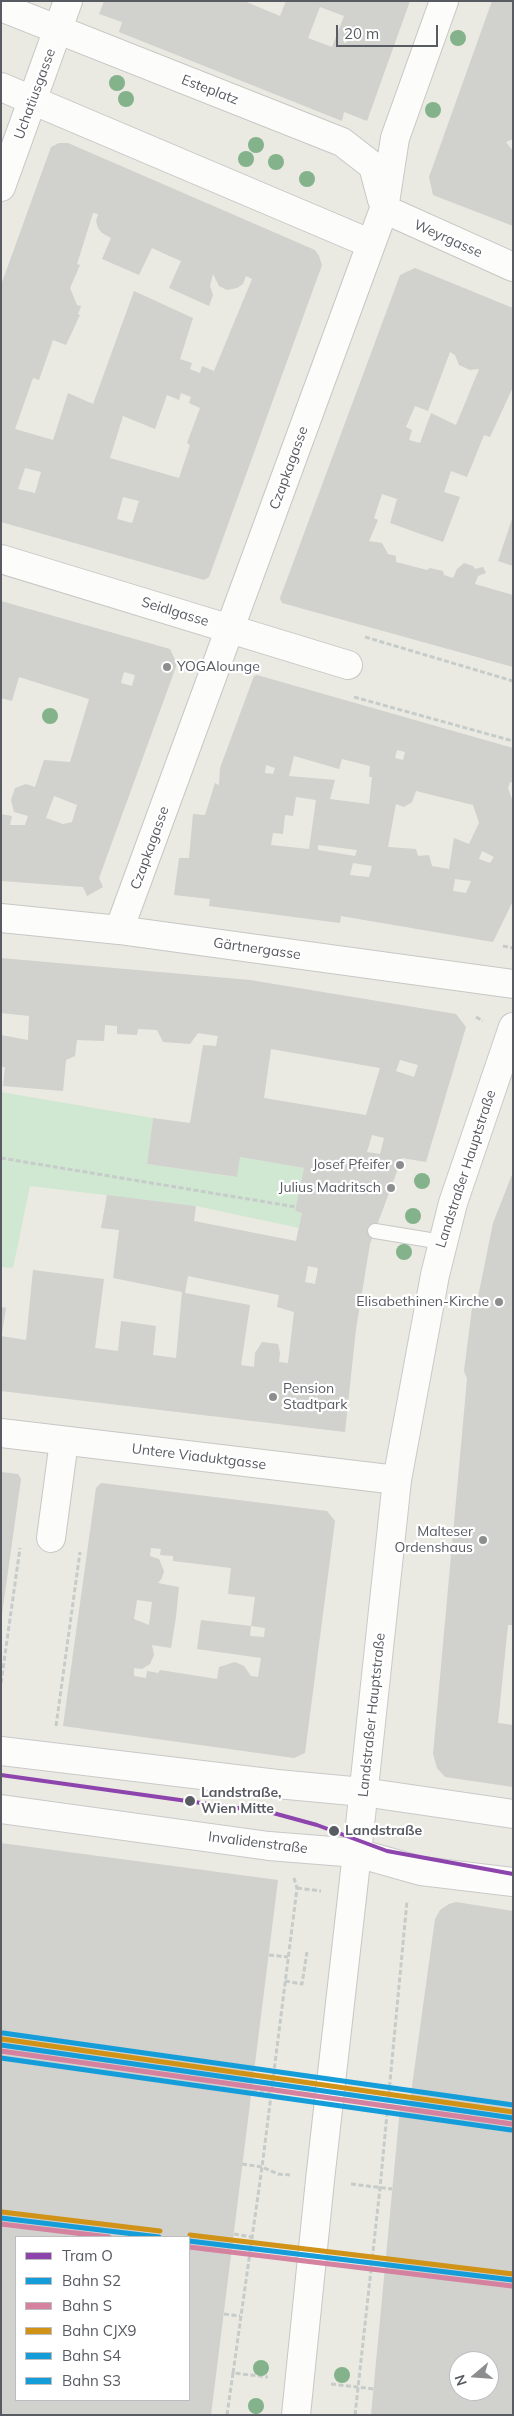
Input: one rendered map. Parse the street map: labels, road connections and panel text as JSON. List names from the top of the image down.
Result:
{
  "streets": {
    "street": [
      "Esteplatz",
      "Uchatiusgasse",
      "Weyrgasse",
      "Czapkagasse",
      "Seidlgasse",
      "Gärtnergasse",
      "Landstraßer Hauptstraße",
      "Untere Viaduktgasse",
      "Invalidenstraße"
    ]
  },
  "crossings": [
    ["Esteplatz", "Uchatiusgasse"],
    ["Esteplatz", "Weyrgasse"],
    ["Esteplatz", "Czapkagasse"],
    ["Weyrgasse", "Czapkagasse"],
    ["Czapkagasse", "Seidlgasse"],
    ["Czapkagasse", "Gärtnergasse"],
    ["Landstraßer Hauptstraße", "Untere Viaduktgasse"],
    ["Landstraßer Hauptstraße", "Invalidenstraße"]
  ],
  "places": [
    "YOGAlounge",
    "Josef Pfeifer",
    "Julius Madritsch",
    "Elisabethinen-Kirche",
    "Pension Stadtpark",
    "Malteser Ordenshaus",
    "Landstraße, Wien Mitte",
    "Landstraße"
  ],
  "lines": [
    "tram line O",
    "rail line S3",
    "rail line CJX9",
    "rail line S2",
    "rail line S",
    "rail line S4"
  ],
  "legend": [
    "Tram O",
    "Bahn S2",
    "Bahn S",
    "Bahn CJX9",
    "Bahn S4",
    "Bahn S3"
  ],
  "scale_bar": "20 m",
  "north": "left"
}
